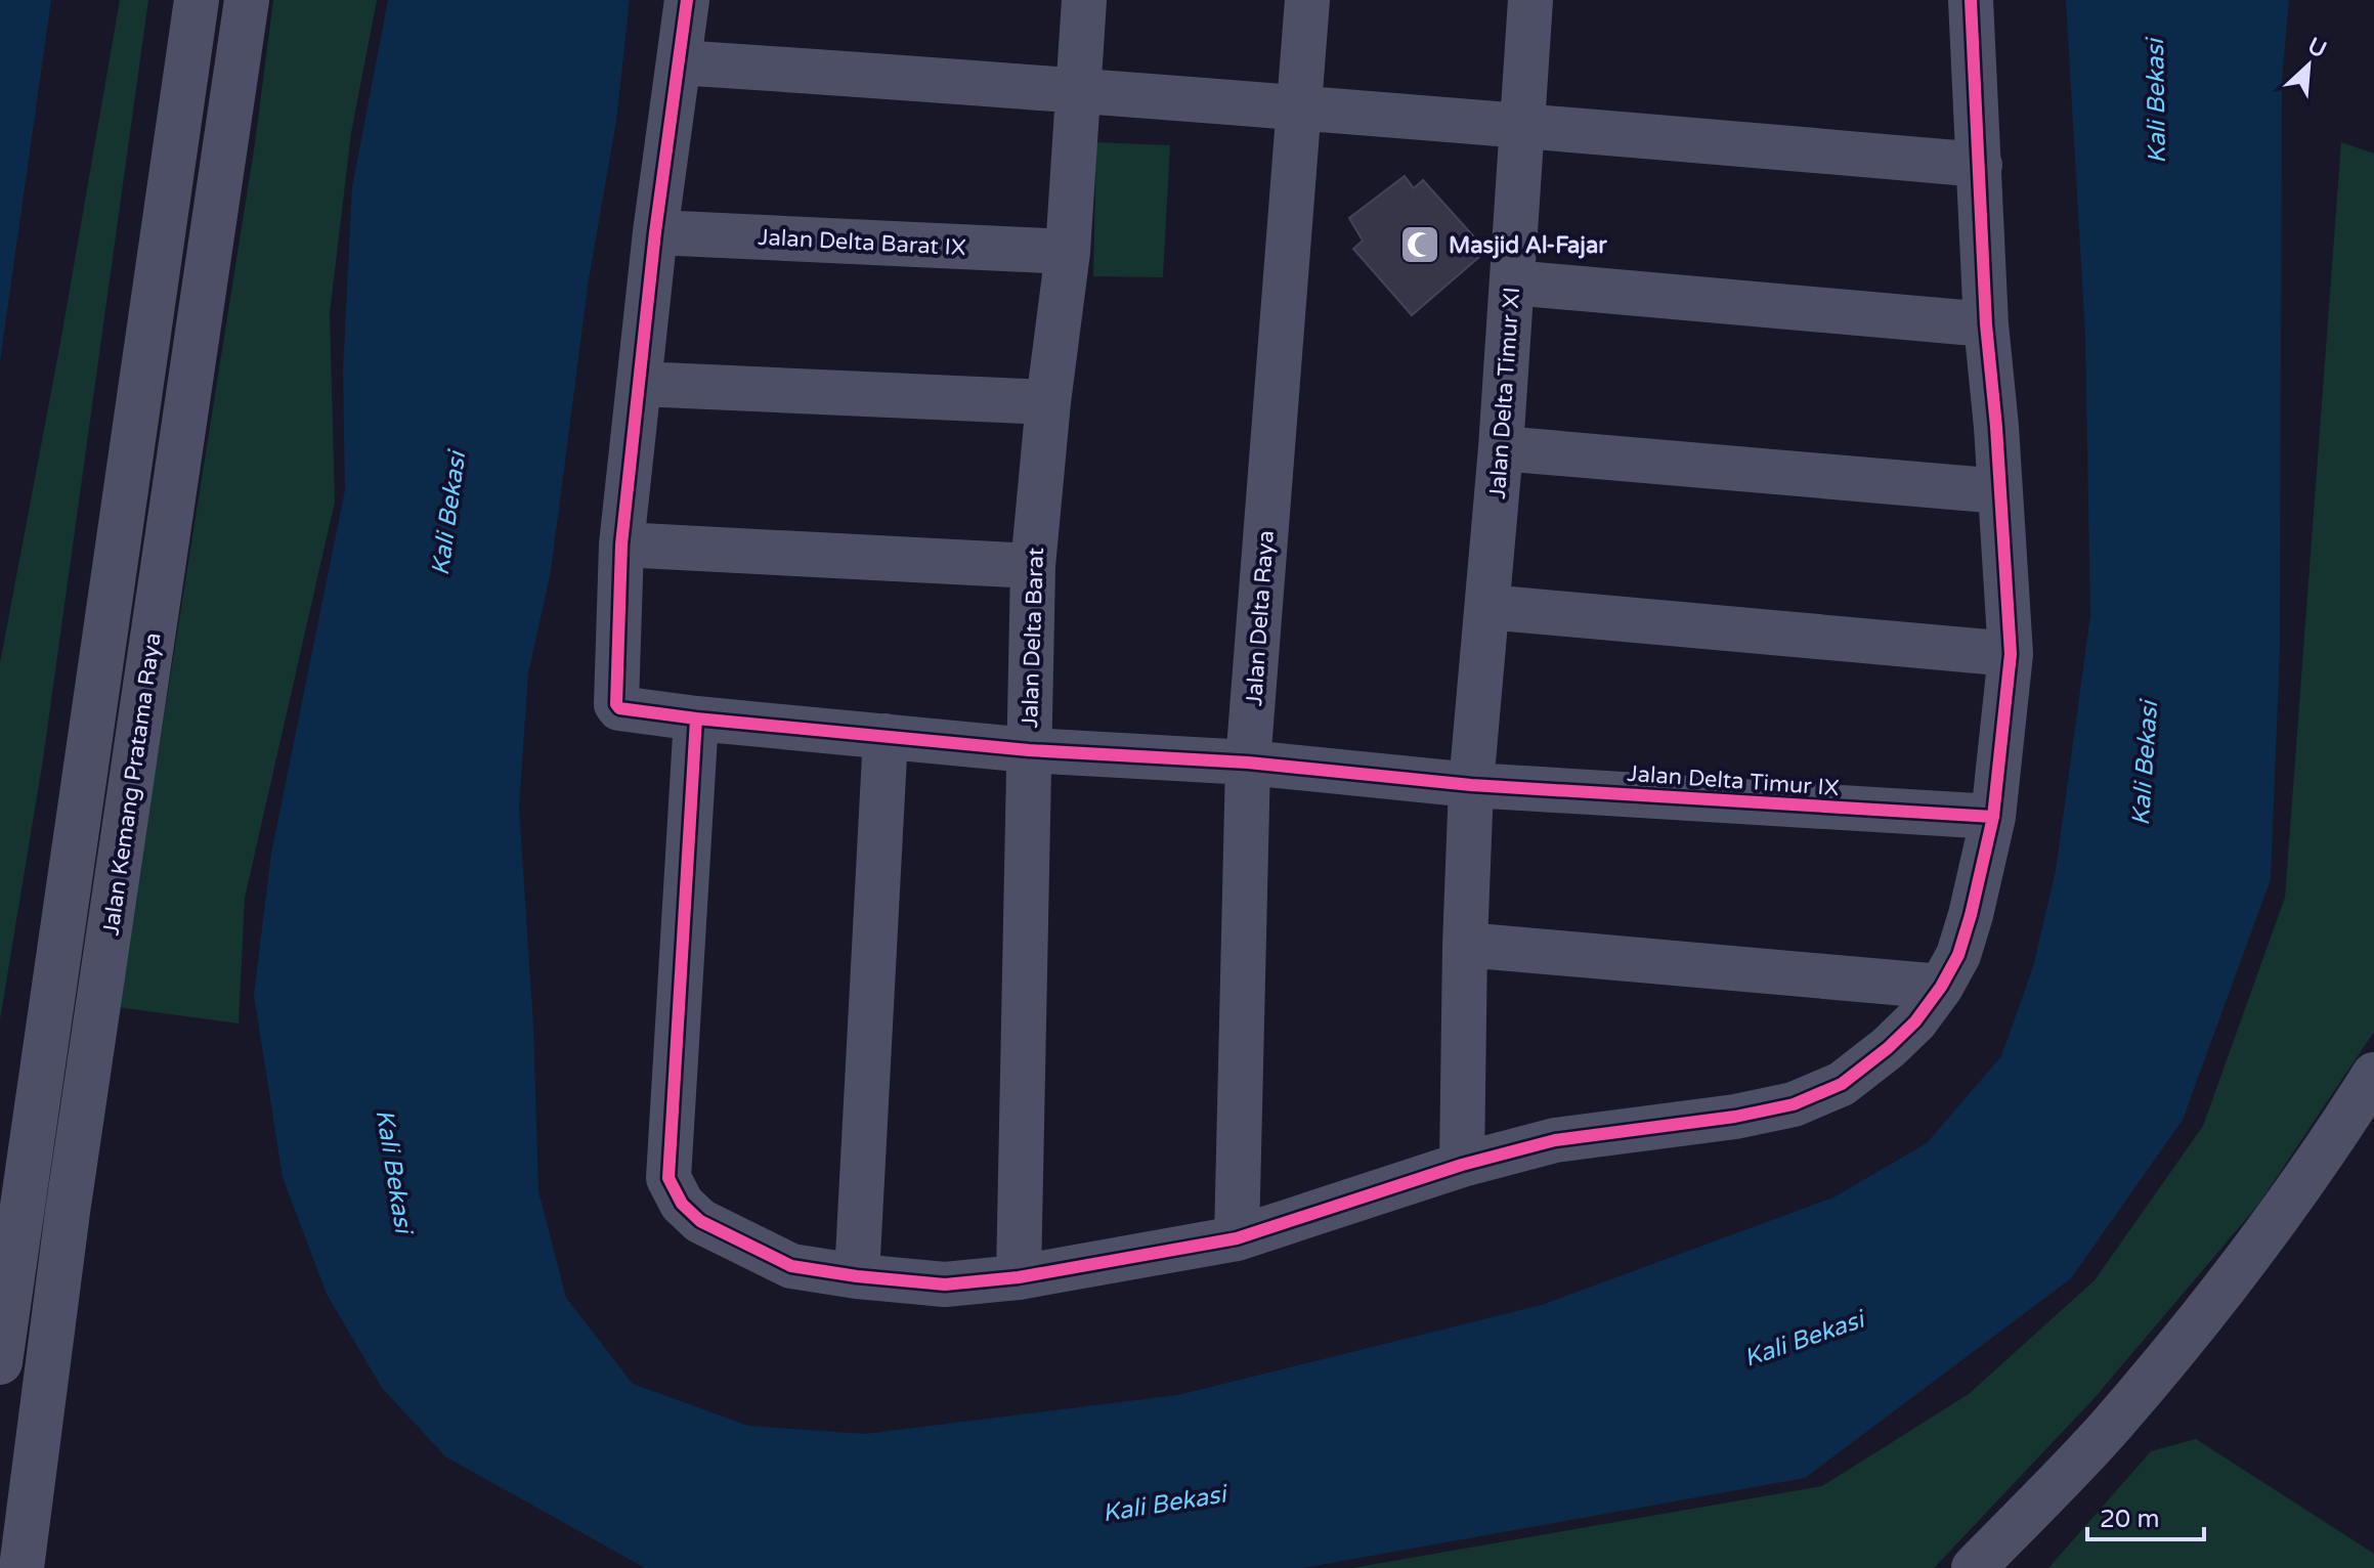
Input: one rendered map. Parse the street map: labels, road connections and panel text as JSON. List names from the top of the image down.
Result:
{
  "streets": {
    "street": [
      "Jalan Delta Barat IX",
      "Jalan Delta Timur XI",
      "Jalan Delta Raya",
      "Jalan Delta Barat",
      "Jalan Delta Timur IX",
      "Jalan Kemang Pratama Raya"
    ]
  },
  "crossings": [
    ["Jalan Delta Barat IX", "Jalan Delta Barat"],
    ["Jalan Delta Timur XI", "Jalan Delta Timur IX"],
    ["Jalan Delta Raya", "Jalan Delta Timur IX"],
    ["Jalan Delta Barat", "Jalan Delta Timur IX"]
  ],
  "water": ["Kali Bekasi"],
  "places": {
    "mosque": ["Masjid Al-Fajar"]
  },
  "scale_bar": "20 m",
  "north": "top right"
}
